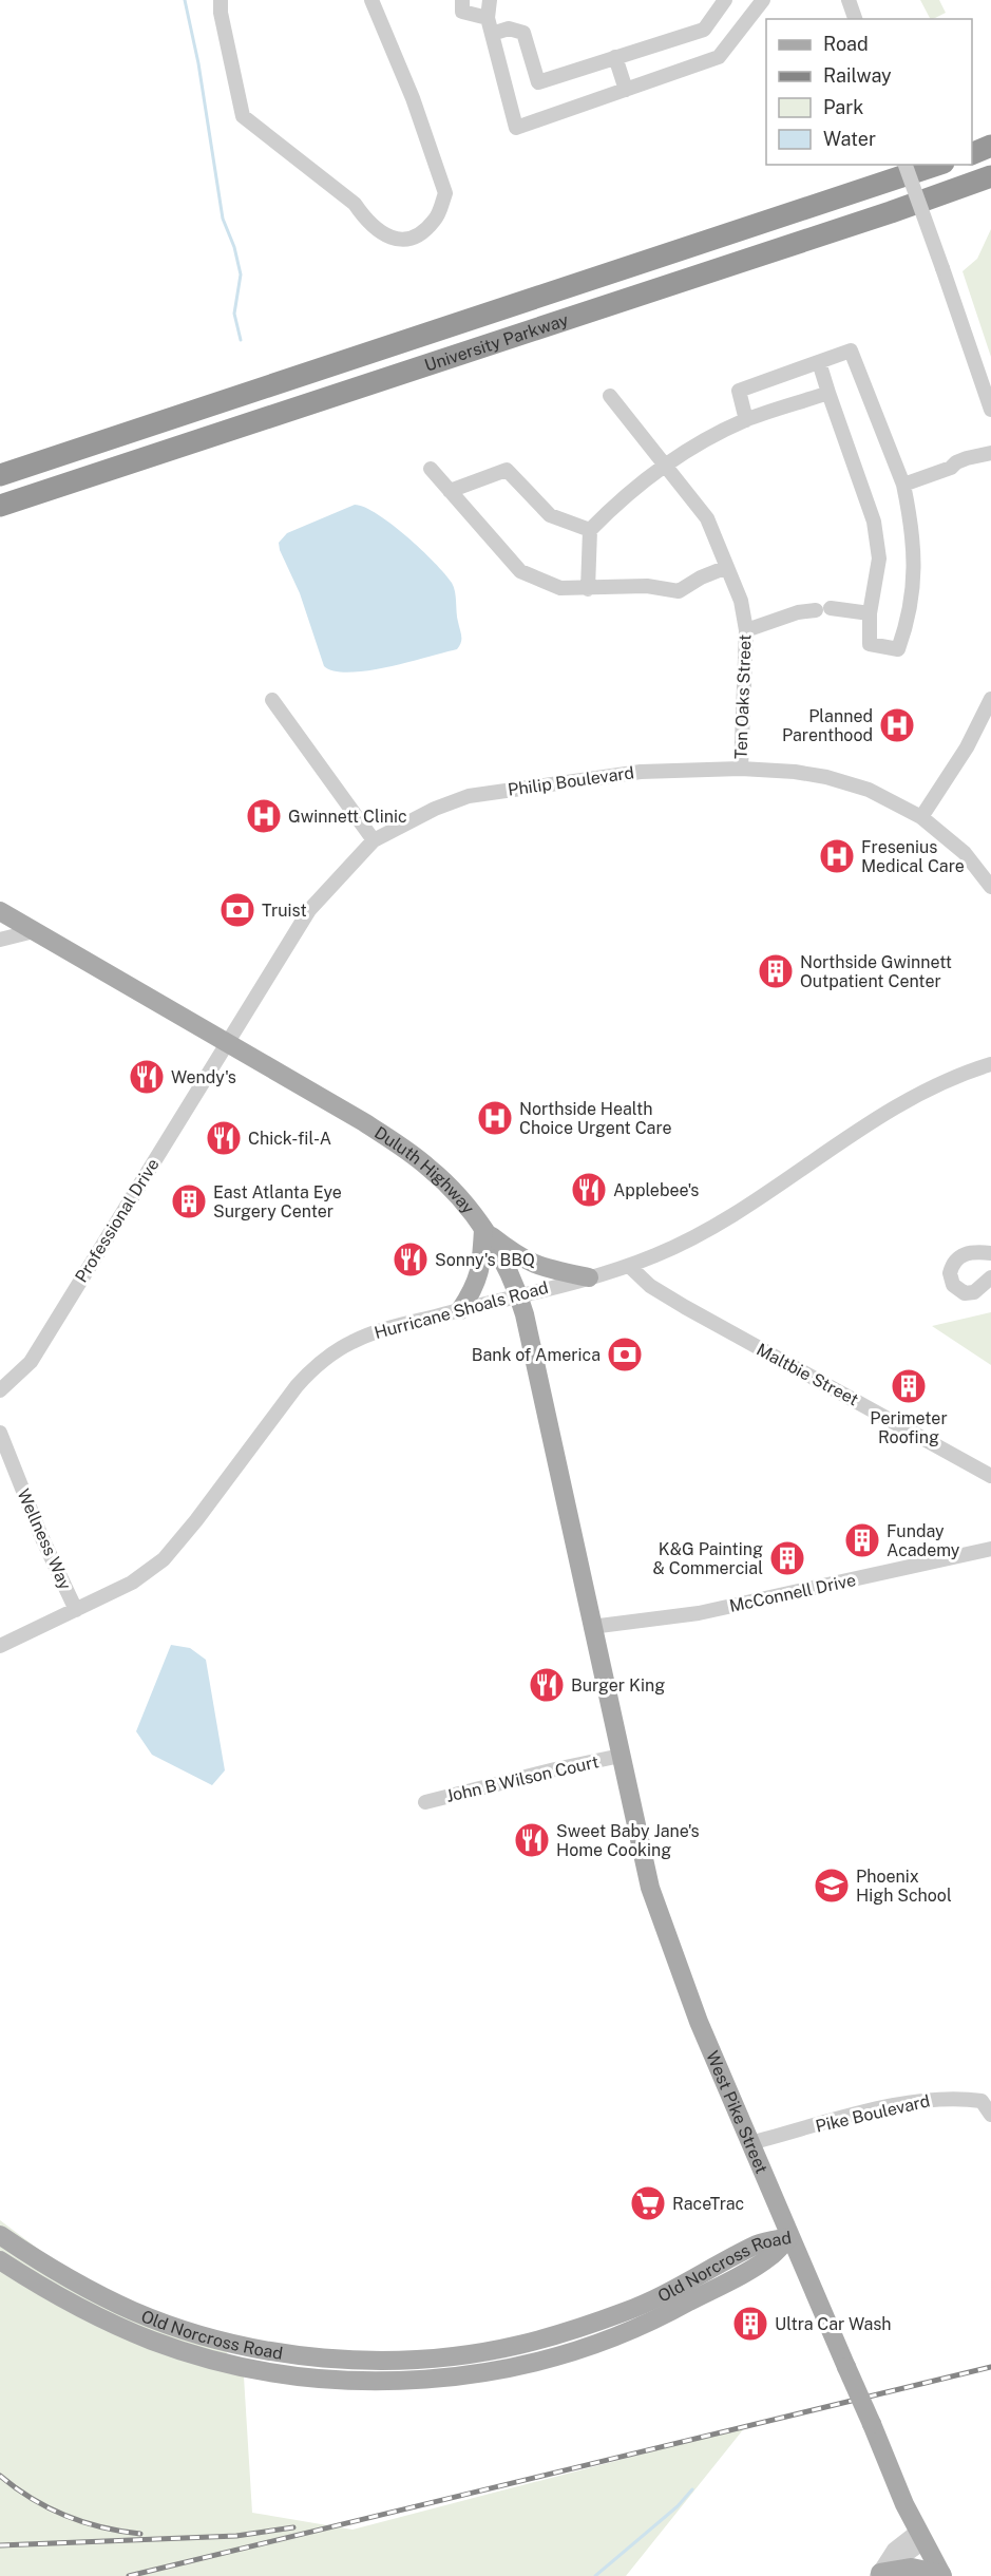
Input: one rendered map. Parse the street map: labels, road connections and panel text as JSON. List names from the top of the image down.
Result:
{
  "streets": {
    "highway": ["University Parkway"],
    "main road": ["Duluth Highway", "West Pike Street", "Old Norcross Road"],
    "street": [
      "Ten Oaks Street",
      "Philip Boulevard",
      "Professional Drive",
      "Hurricane Shoals Road",
      "Maltbie Street",
      "Wellness Way",
      "McConnell Drive",
      "John B Wilson Court",
      "Pike Boulevard"
    ]
  },
  "crossings": [
    ["Ten Oaks Street", "Philip Boulevard"],
    ["Philip Boulevard", "Duluth Highway"],
    ["Philip Boulevard", "Professional Drive"],
    ["Duluth Highway", "Professional Drive"],
    ["Duluth Highway", "Hurricane Shoals Road"],
    ["Duluth Highway", "McConnell Drive"],
    ["Duluth Highway", "West Pike Street"],
    ["Hurricane Shoals Road", "Maltbie Street"],
    ["Hurricane Shoals Road", "Wellness Way"],
    ["McConnell Drive", "West Pike Street"],
    ["John B Wilson Court", "West Pike Street"],
    ["West Pike Street", "Pike Boulevard"],
    ["West Pike Street", "Old Norcross Road"]
  ],
  "places": {
    "hospital": [
      "Planned Parenthood",
      "Gwinnett Clinic",
      "Fresenius Medical Care",
      "Northside Health Choice Urgent Care"
    ],
    "bank": ["Truist", "Bank of America"],
    "building": [
      "Northside Gwinnett Outpatient Center",
      "East Atlanta Eye Surgery Center",
      "Perimeter Roofing",
      "Funday Academy",
      "K&G Painting & Commercial",
      "Ultra Car Wash"
    ],
    "restaurant": [
      "Wendy's",
      "Chick-fil-A",
      "Applebee's",
      "Sonny's BBQ",
      "Burger King",
      "Sweet Baby Jane's Home Cooking"
    ],
    "school or university": ["Phoenix High School"],
    "supermarket": ["RaceTrac"]
  },
  "legend": [
    "Road",
    "Railway",
    "Park",
    "Water"
  ]
}
